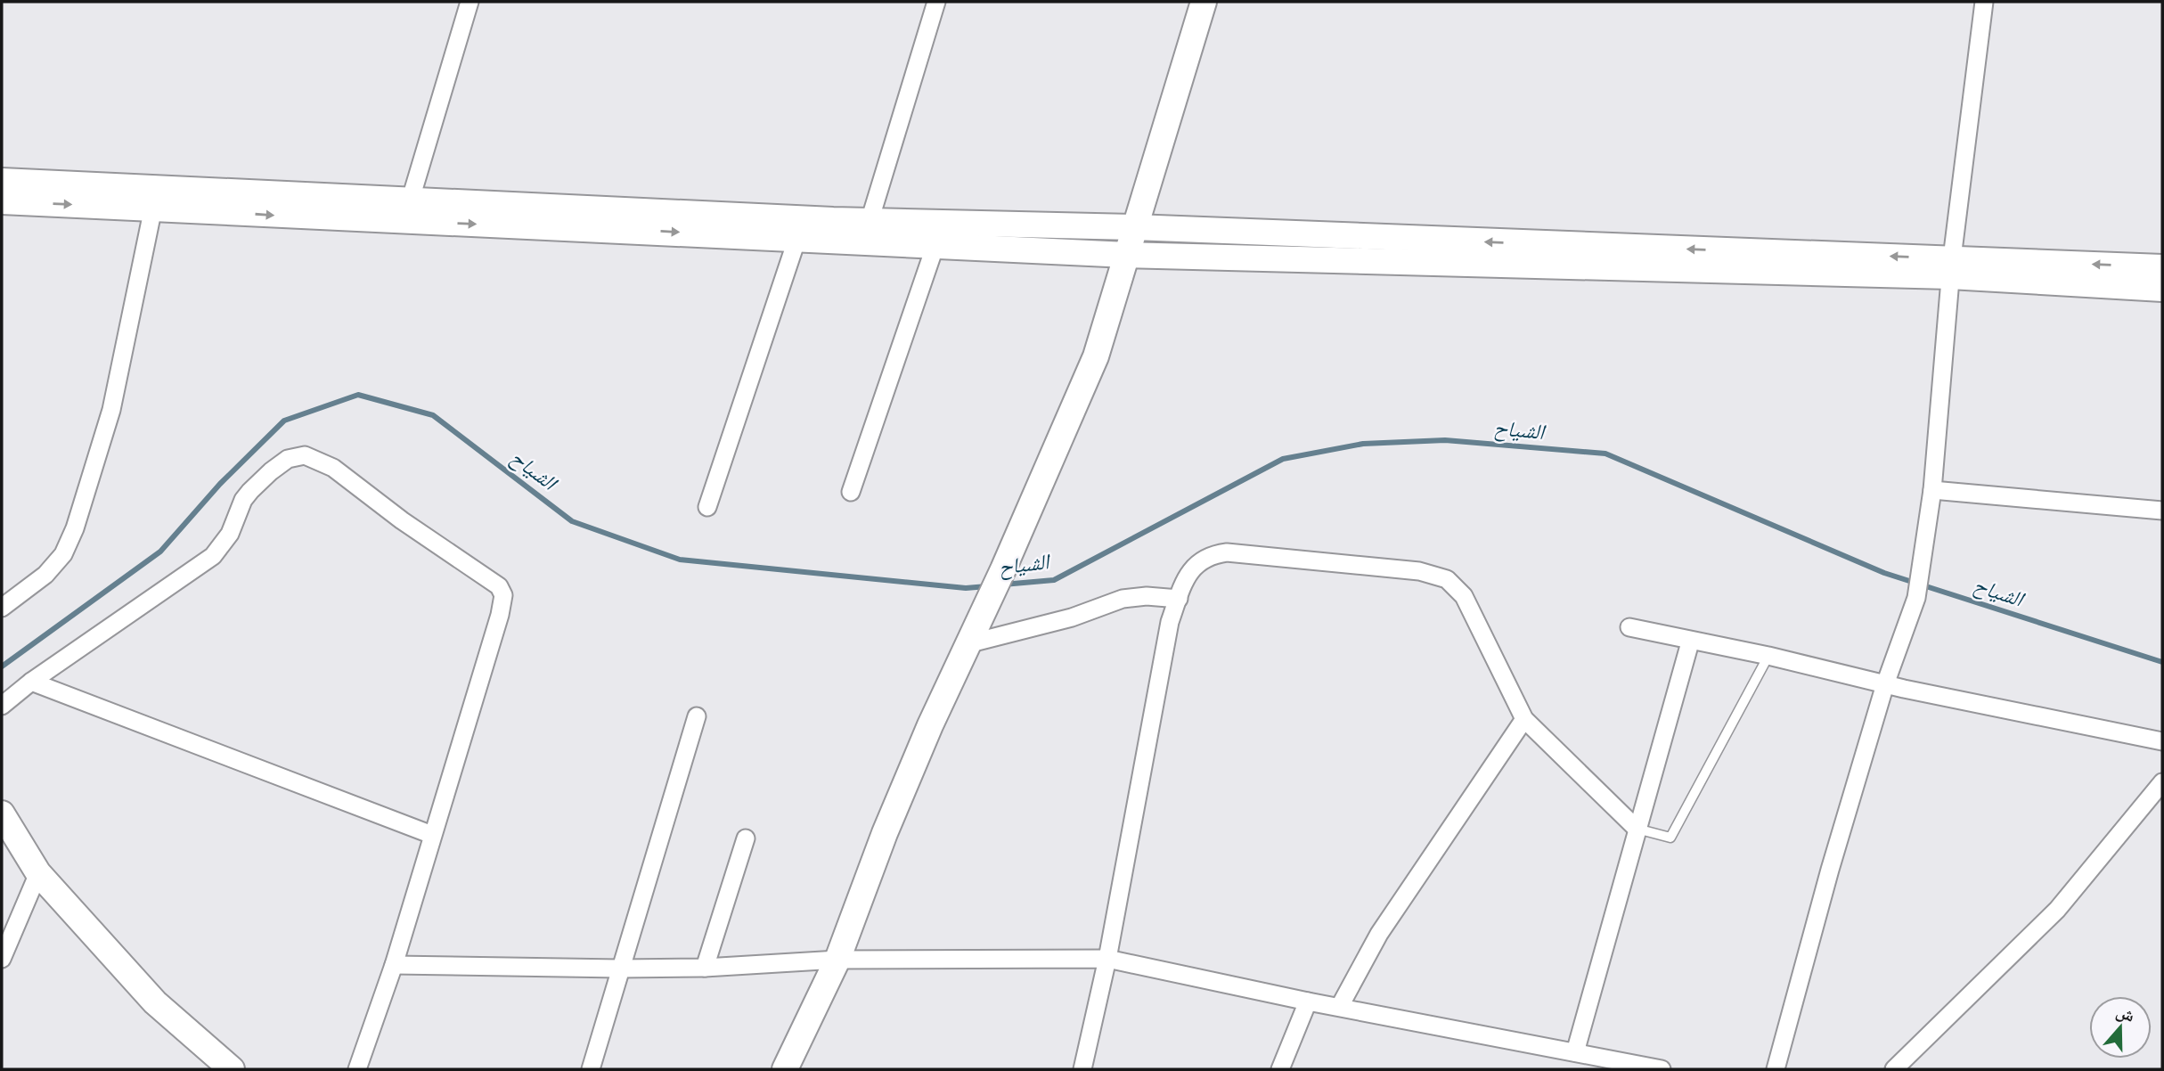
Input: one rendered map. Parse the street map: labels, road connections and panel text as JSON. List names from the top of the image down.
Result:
{
  "water": ["الشياح"],
  "north": "top"
}
